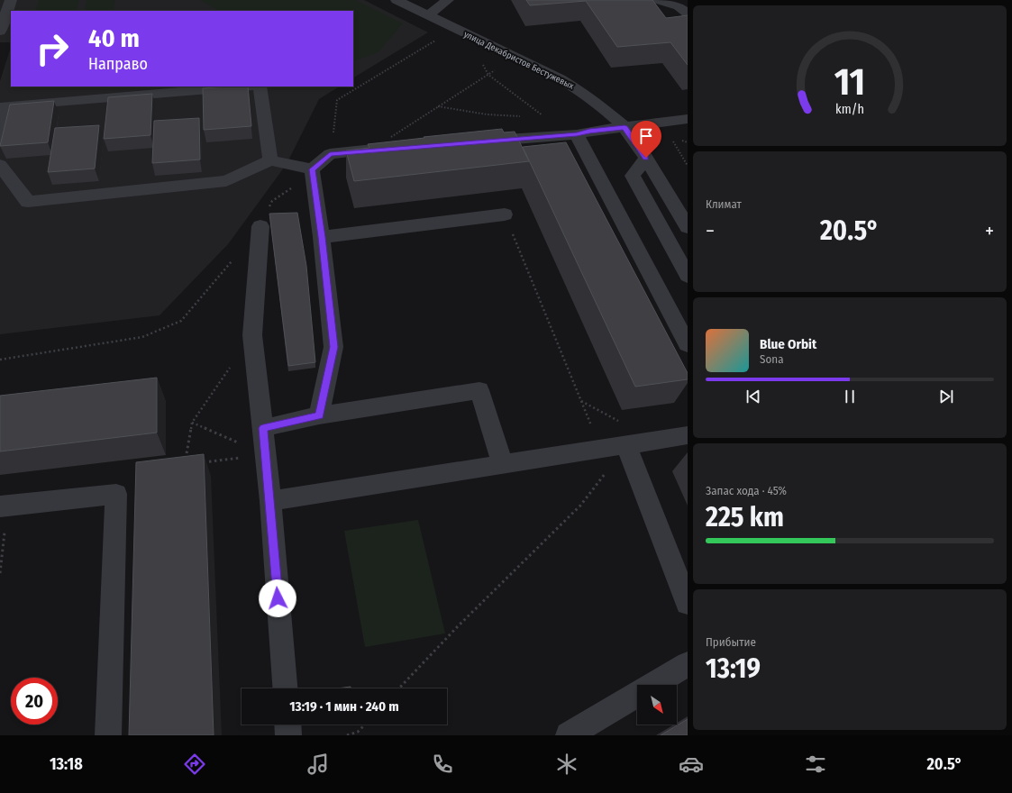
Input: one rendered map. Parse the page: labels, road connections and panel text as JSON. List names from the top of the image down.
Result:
{
  "streets": {
    "street": ["улица Декабристов Бестужевых"]
  },
  "north": "bottom right",
  "page": {
    "turn": ["40 m", "Направо"],
    "tile": [
      "Климат",
      ["Запас хода · 45%", "225 km"],
      ["Прибытие", "13:19"]
    ],
    "heat": ["−", "20.5°", "+"],
    "song": ["Blue Orbit", "Sona"],
    "limit": "20",
    "trip": "13:19 · 1 мин · 240 m",
    "tabs": ["13:18", "20.5°"],
    "gauge": ["11", "km/h"]
  }
}
